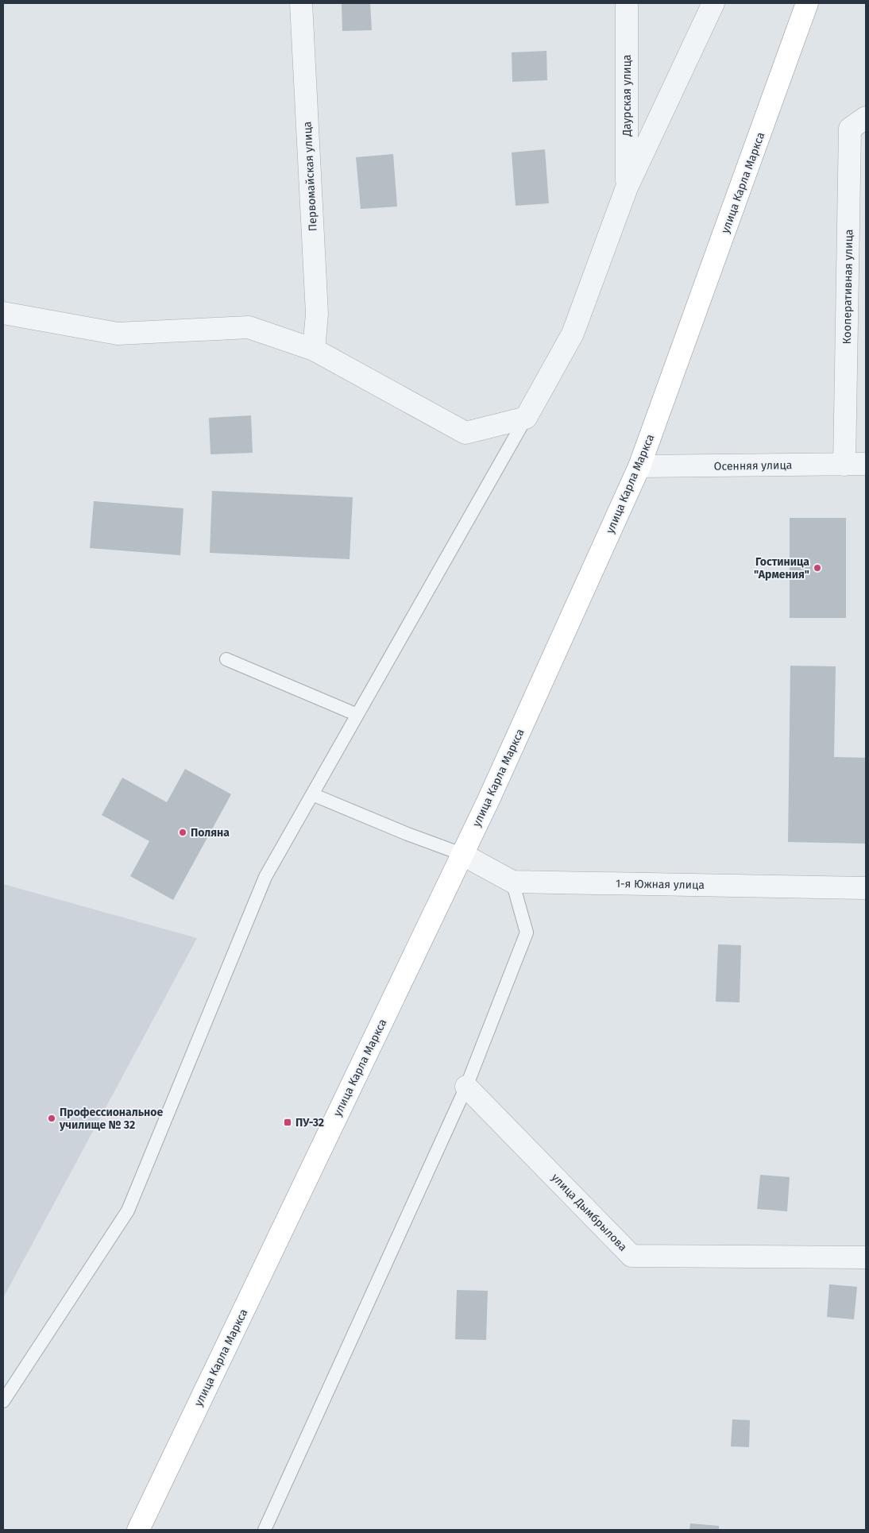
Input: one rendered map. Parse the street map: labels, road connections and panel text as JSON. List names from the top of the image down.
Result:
{
  "streets": {
    "highway": ["улица Карла Маркса"],
    "street": [
      "Даурская улица",
      "Первомайская улица",
      "Кооперативная улица",
      "Осенняя улица",
      "1-я Южная улица",
      "улица Дымбрылова"
    ]
  },
  "crossings": [
    ["улица Карла Маркса", "Осенняя улица"],
    ["улица Карла Маркса", "1-я Южная улица"],
    ["Кооперативная улица", "Осенняя улица"]
  ],
  "places": {
    "other": ["Гостиница \"Армения\"", "Поляна", "Профессиональное училище № 32"],
    "transit": ["ПУ-32"]
  }
}
